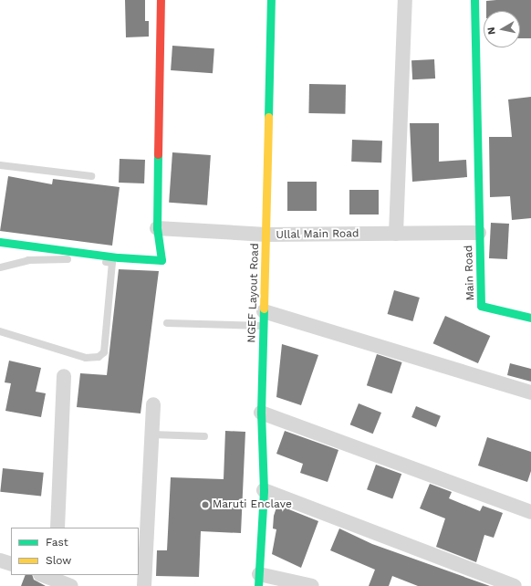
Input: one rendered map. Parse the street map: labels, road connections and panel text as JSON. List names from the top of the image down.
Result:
{
  "streets": {
    "street": ["Ullal Main Road", "Main Road", "NGEF Layout Road"]
  },
  "crossings": [
    ["Ullal Main Road", "Main Road"],
    ["Ullal Main Road", "NGEF Layout Road"]
  ],
  "places": ["Maruti Enclave"],
  "legend": ["Fast", "Slow"],
  "north": "left"
}
